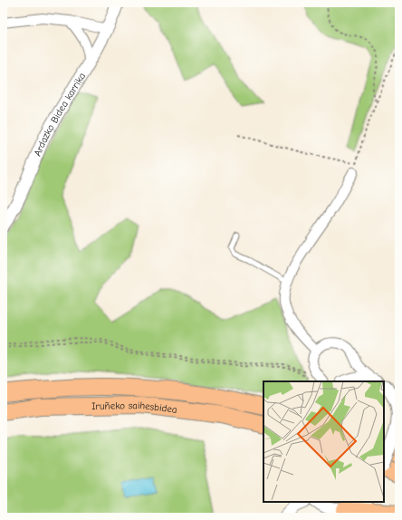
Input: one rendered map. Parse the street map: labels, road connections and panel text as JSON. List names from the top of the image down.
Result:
{
  "streets": {
    "highway": ["Iruñeko saihesbidea"],
    "street": ["Ardazko Bidea karrika"]
  }
}
